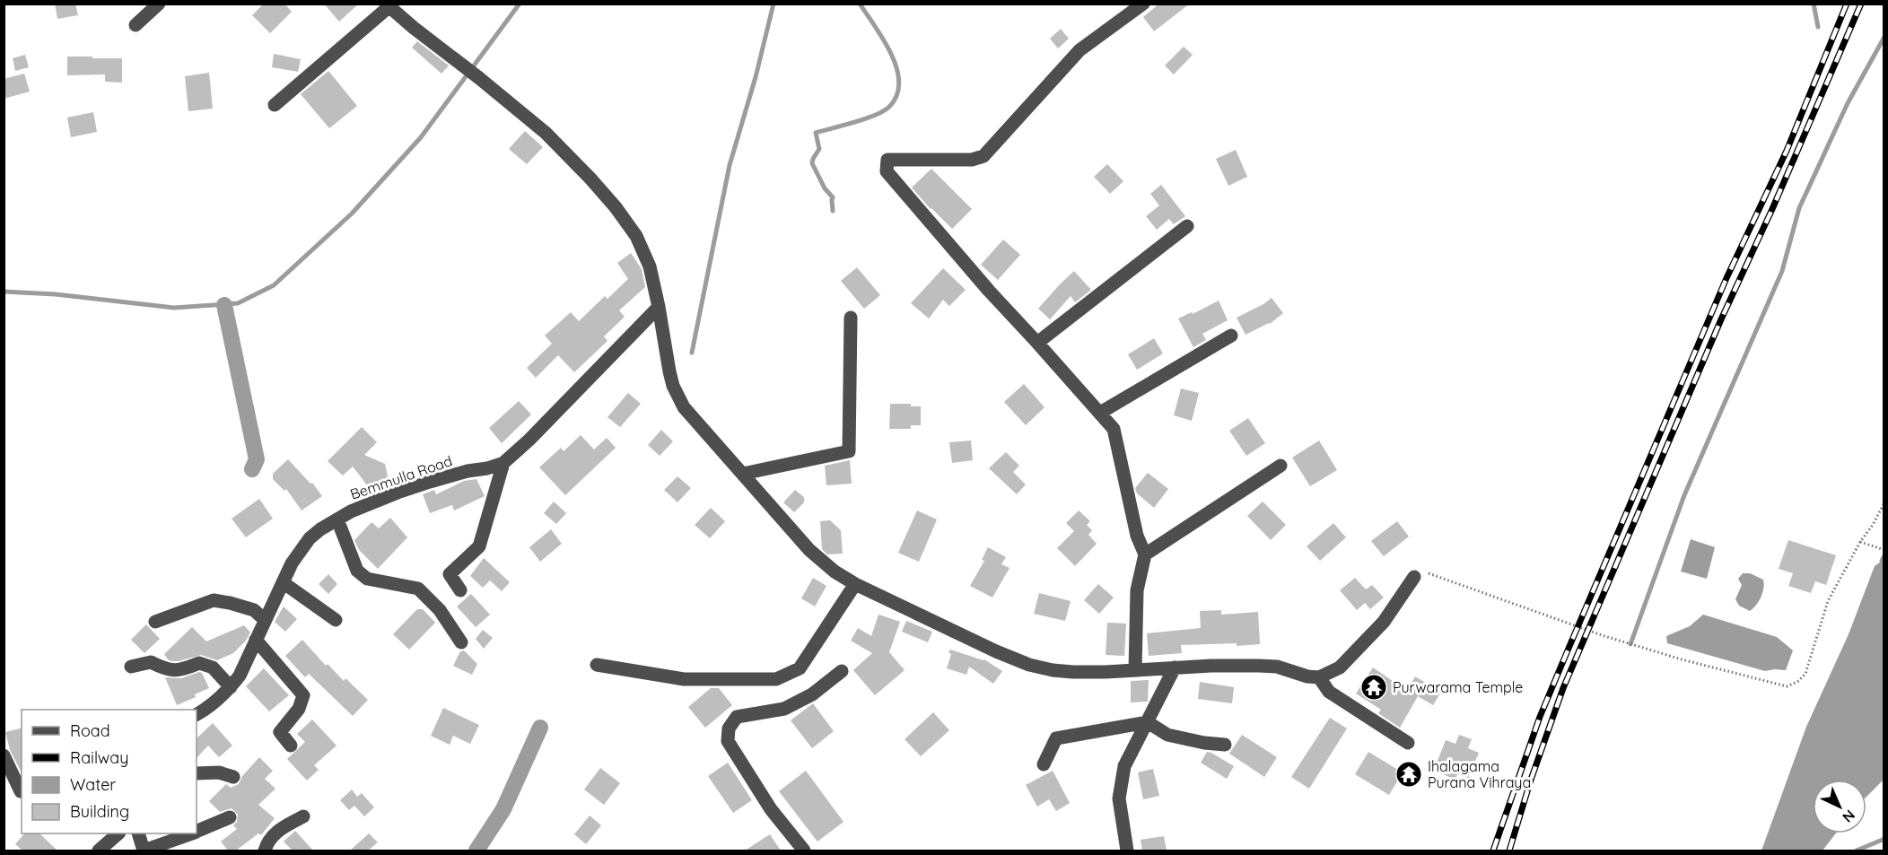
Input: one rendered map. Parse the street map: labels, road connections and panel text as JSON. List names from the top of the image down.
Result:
{
  "streets": {
    "street": ["Bemmulla Road"]
  },
  "places": {
    "temple": ["Purwarama Temple", "Ihalagama Purana Vihraya"]
  },
  "legend": [
    "Road",
    "Railway",
    "Water",
    "Building"
  ],
  "north": "bottom right"
}
